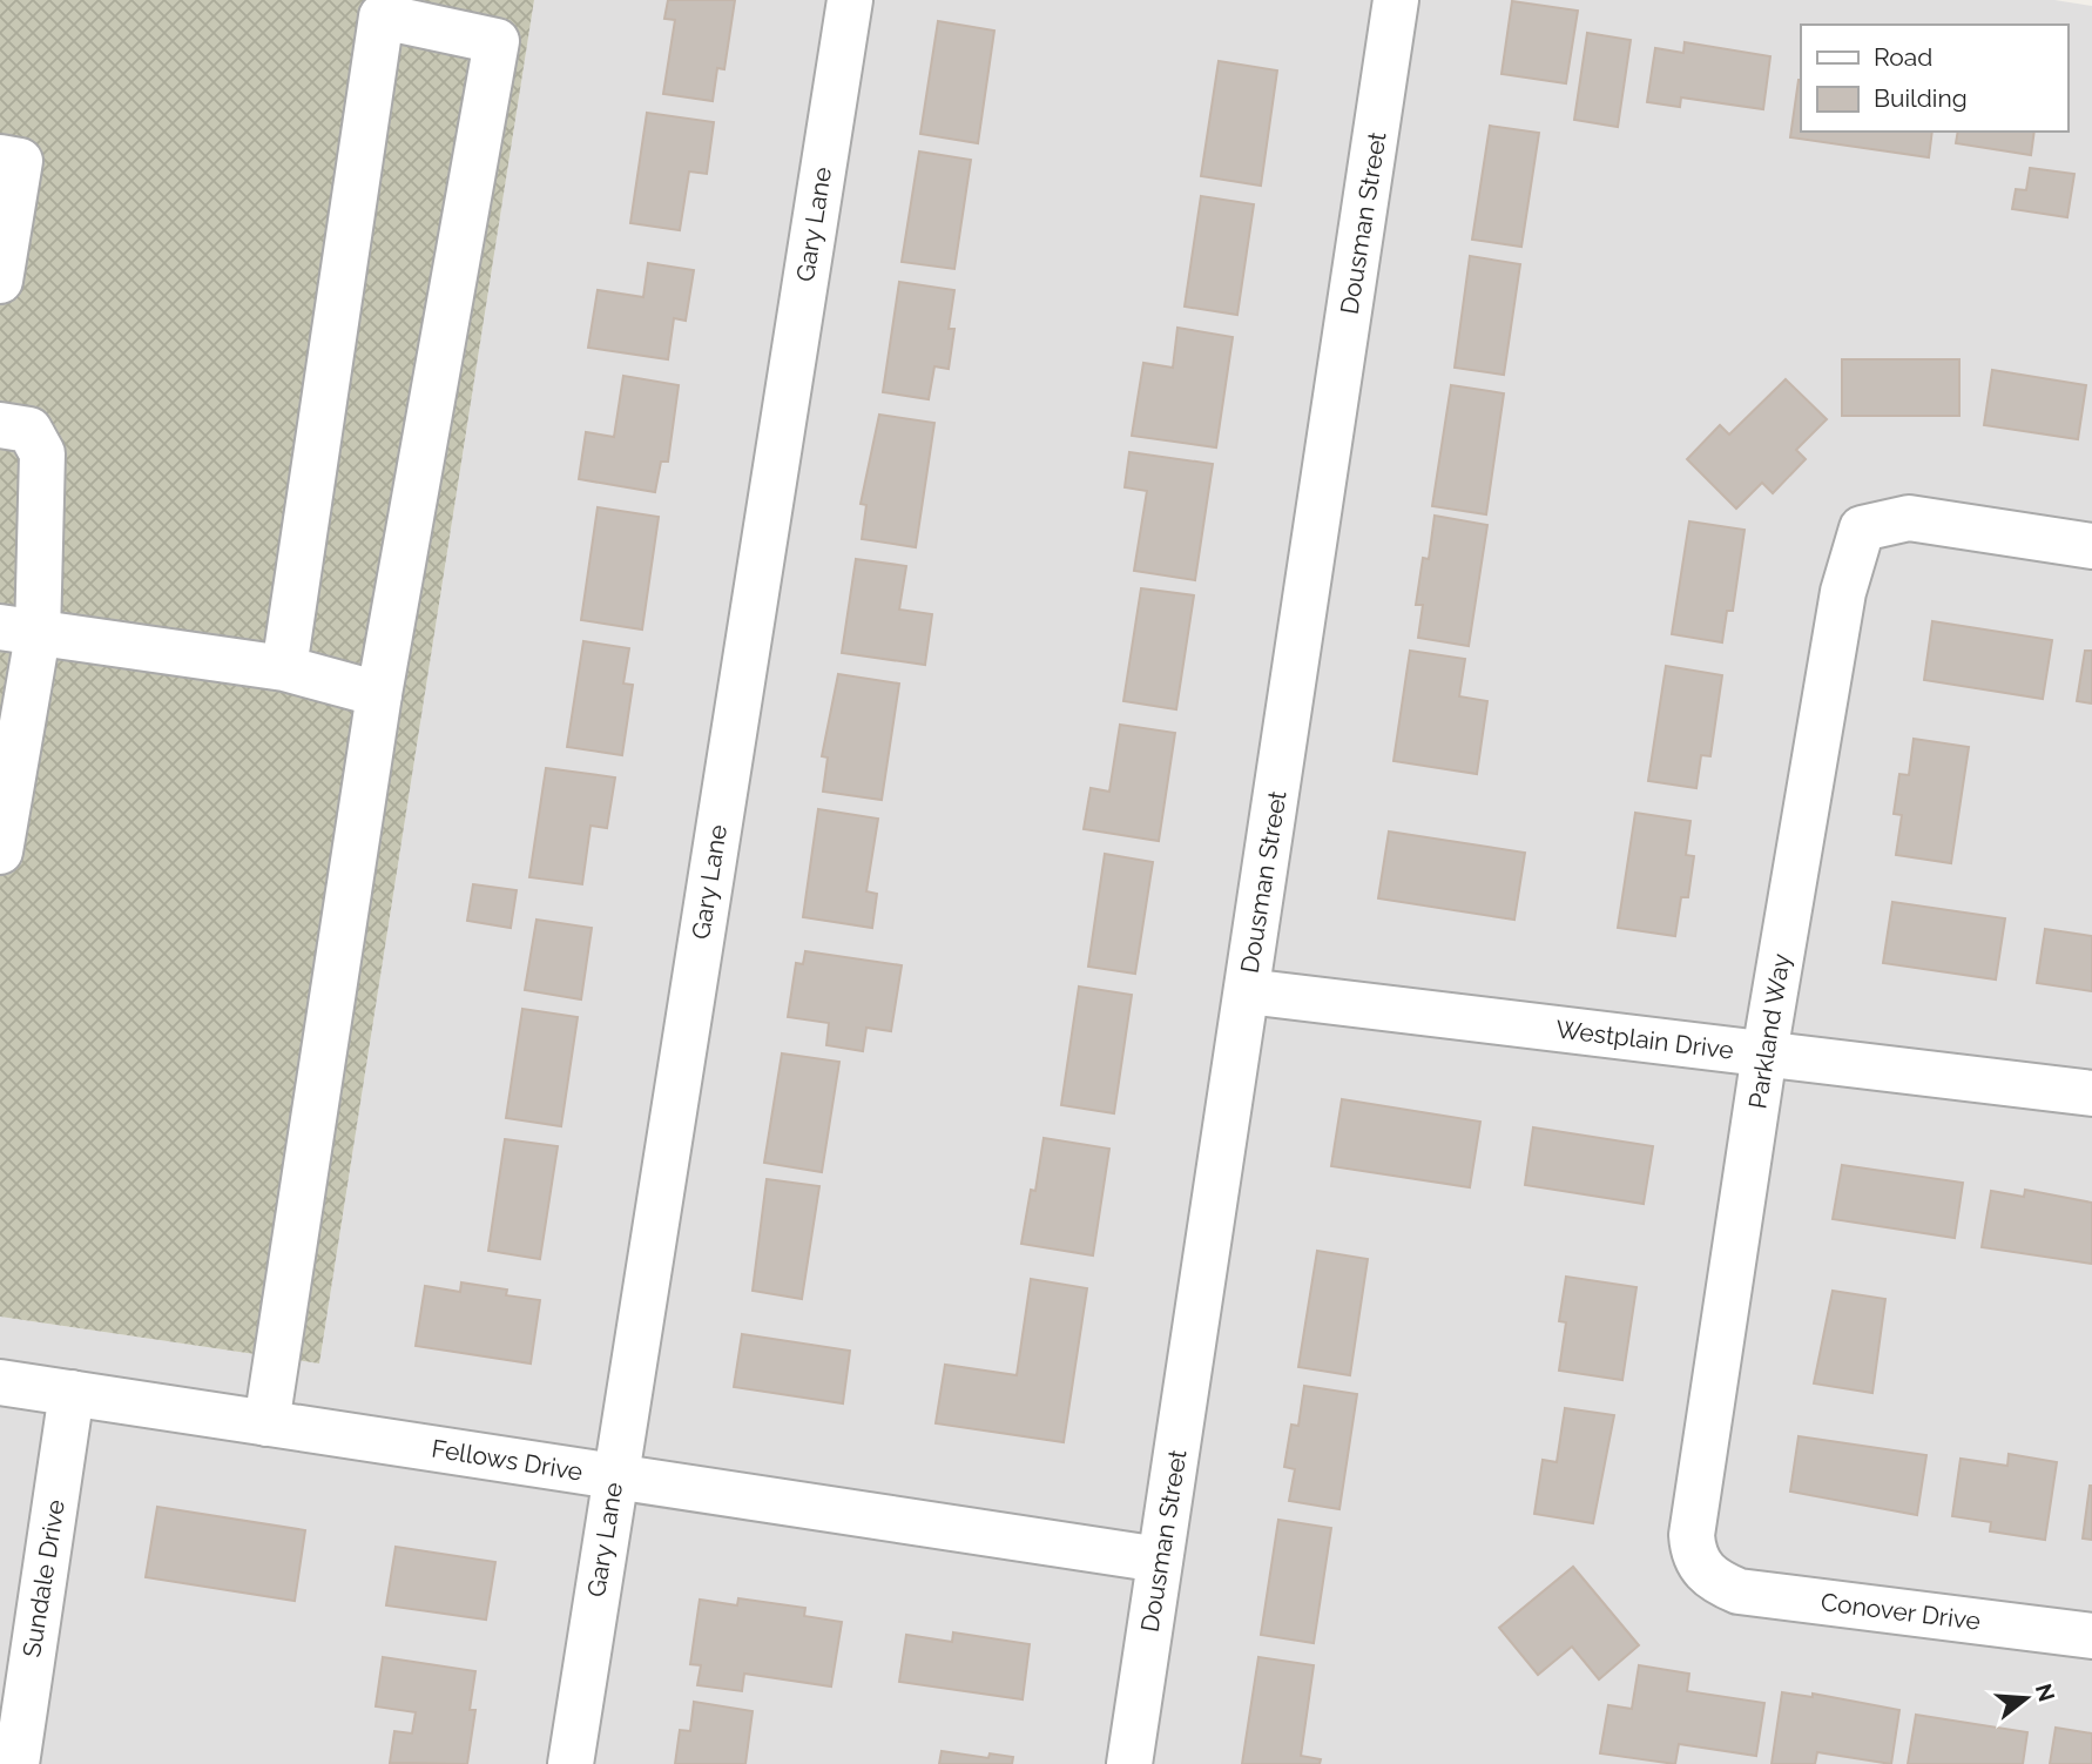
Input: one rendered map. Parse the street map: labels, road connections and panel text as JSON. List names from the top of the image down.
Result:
{
  "streets": {
    "street": [
      "Dousman Street",
      "Gary Lane",
      "Parkland Way",
      "Westplain Drive",
      "Fellows Drive",
      "Sundale Drive",
      "Conover Drive"
    ]
  },
  "crossings": [
    ["Dousman Street", "Westplain Drive"],
    ["Dousman Street", "Fellows Drive"],
    ["Gary Lane", "Fellows Drive"],
    ["Parkland Way", "Westplain Drive"],
    ["Parkland Way", "Conover Drive"],
    ["Fellows Drive", "Sundale Drive"]
  ],
  "legend": ["Road", "Building"],
  "north": "right"
}
